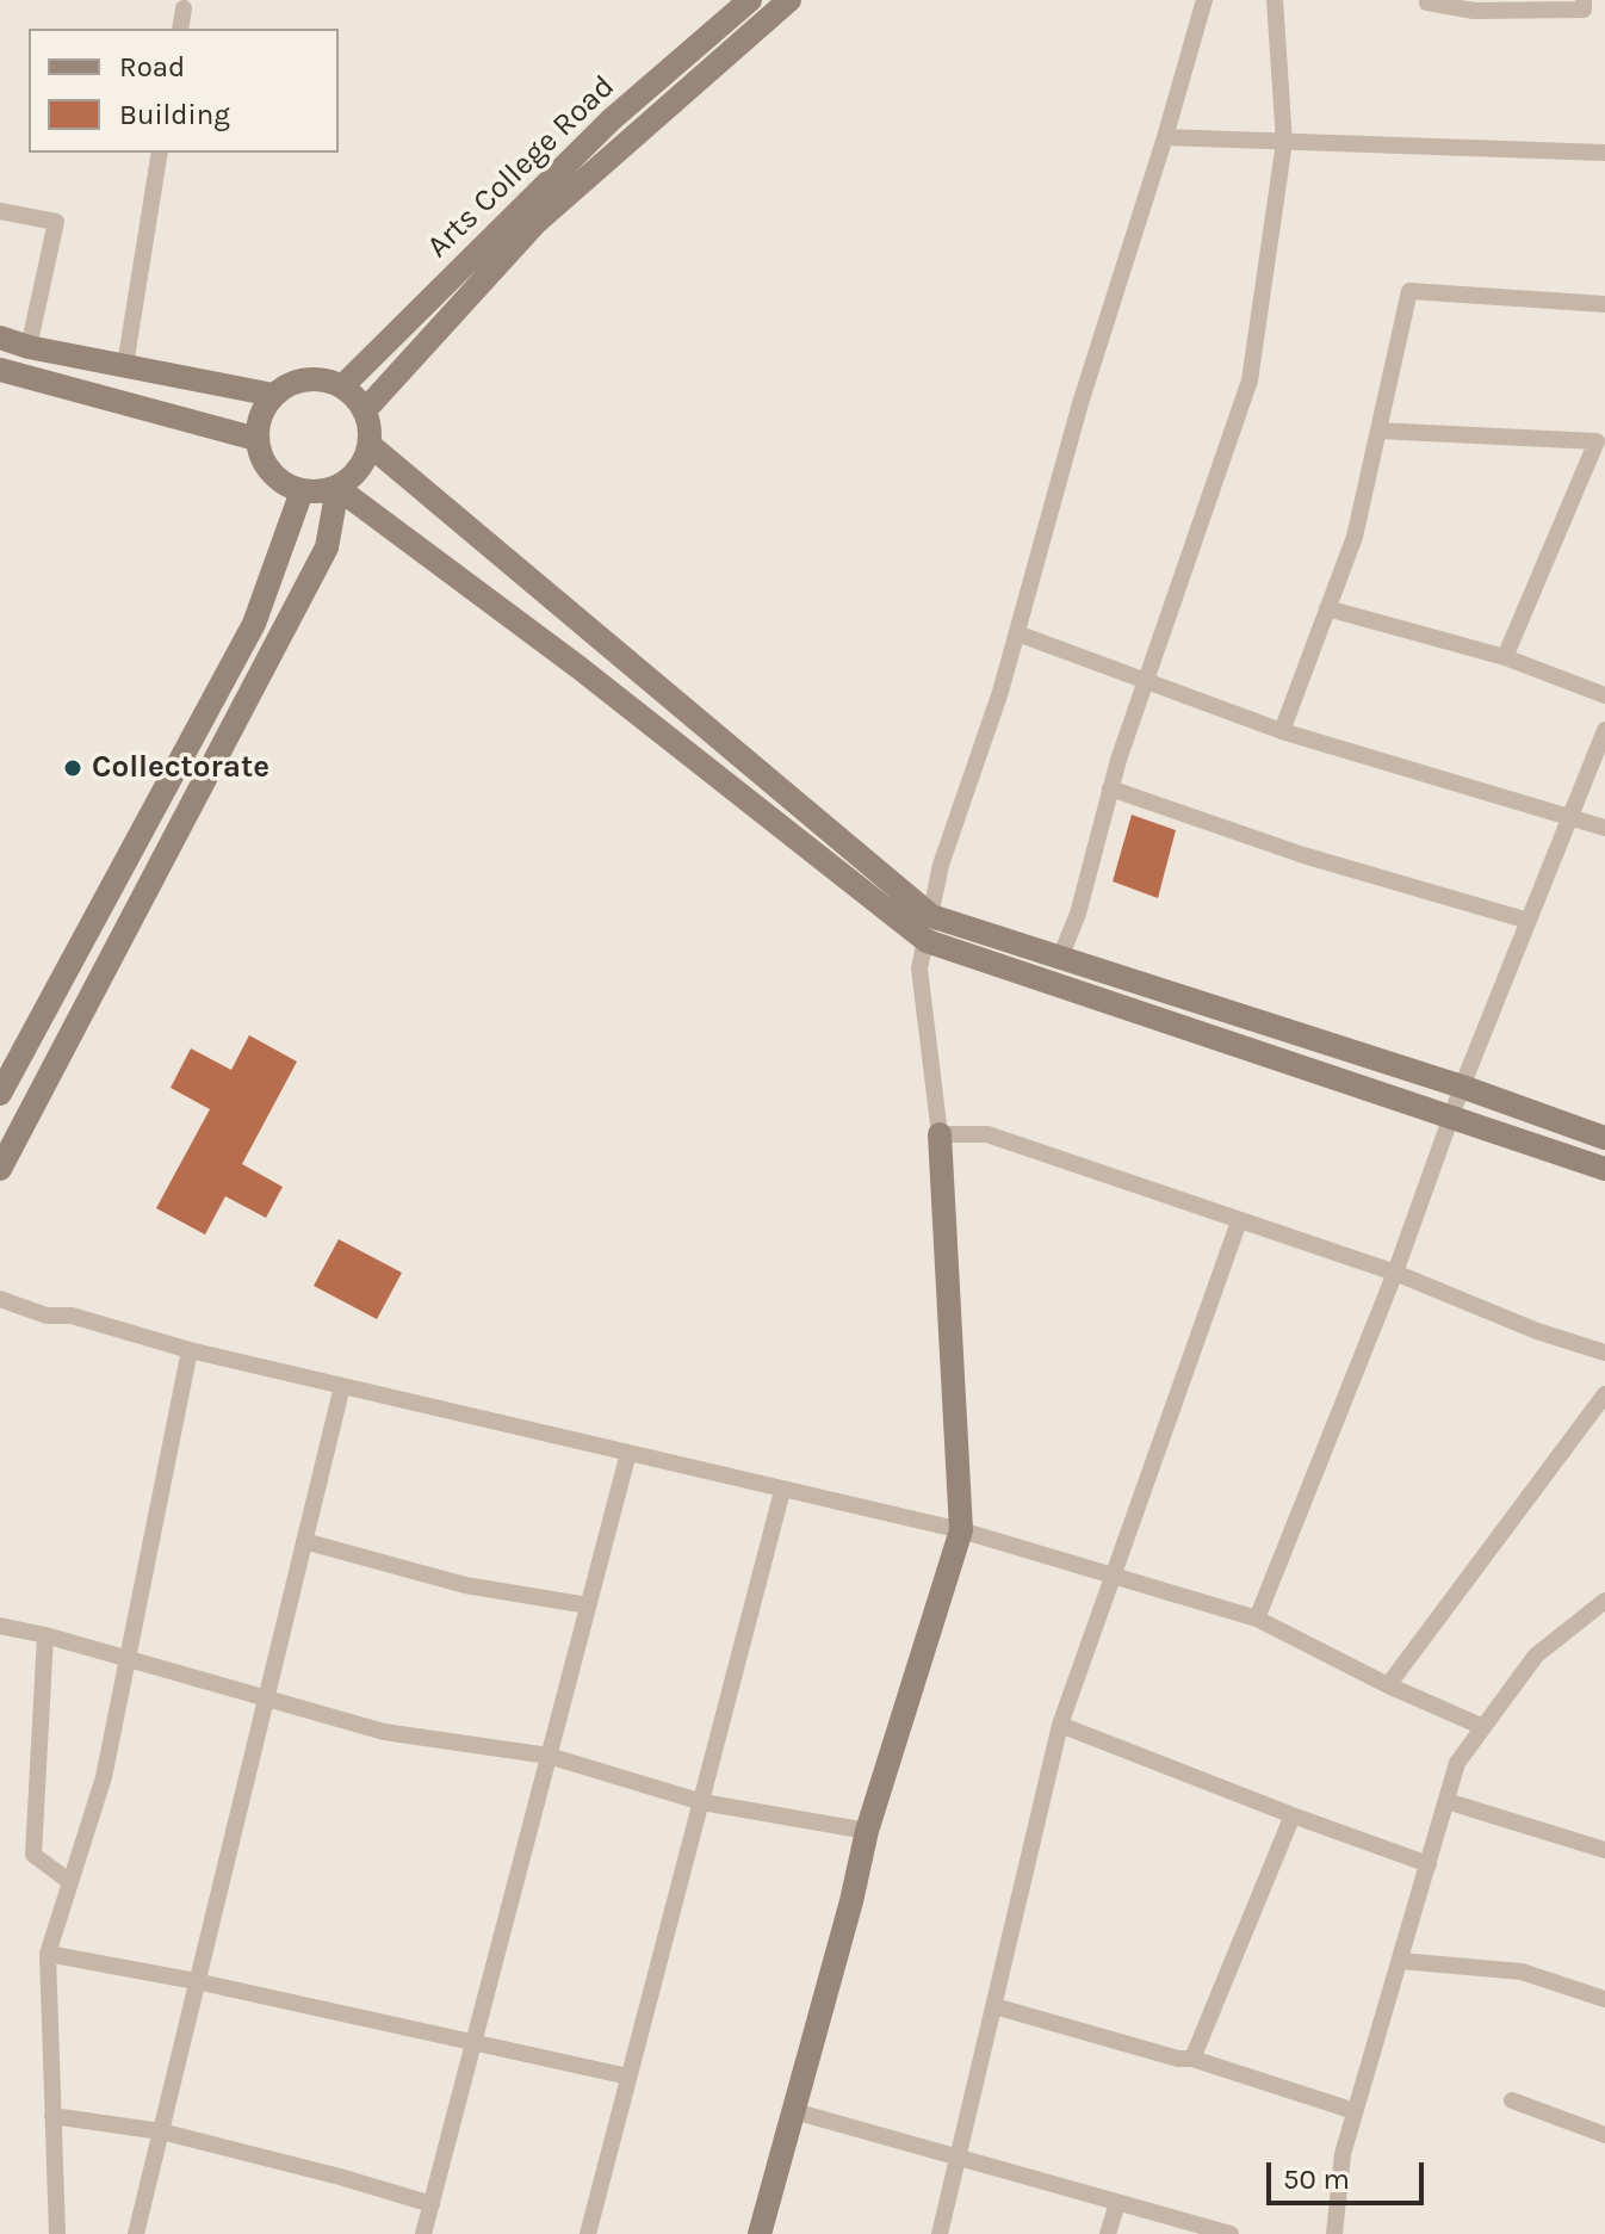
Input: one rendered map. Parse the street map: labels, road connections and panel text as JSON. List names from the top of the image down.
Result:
{
  "streets": {
    "main road": ["Arts College Road"]
  },
  "places": ["Collectorate"],
  "legend": ["Road", "Building"],
  "scale_bar": "50 m"
}
